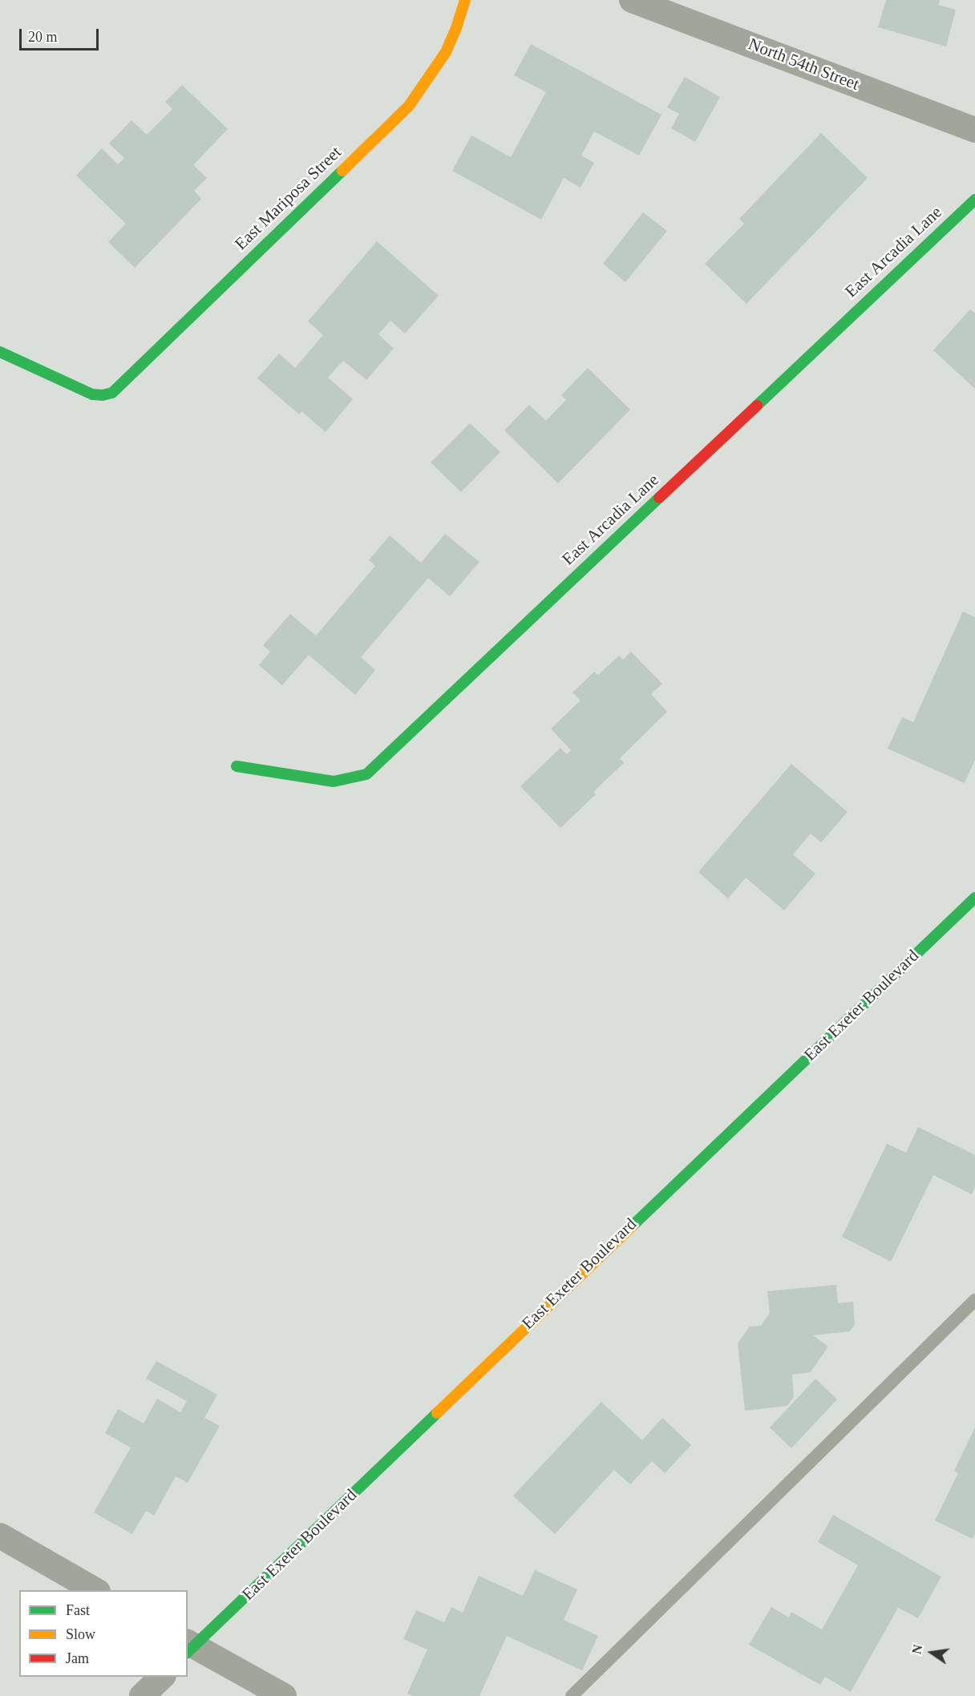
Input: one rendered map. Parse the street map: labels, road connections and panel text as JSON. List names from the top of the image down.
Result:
{
  "streets": {
    "street": [
      "North 54th Street",
      "East Mariposa Street",
      "East Arcadia Lane",
      "East Exeter Boulevard"
    ]
  },
  "legend": ["Fast", "Slow", "Jam"],
  "scale_bar": "20 m",
  "north": "left"
}
